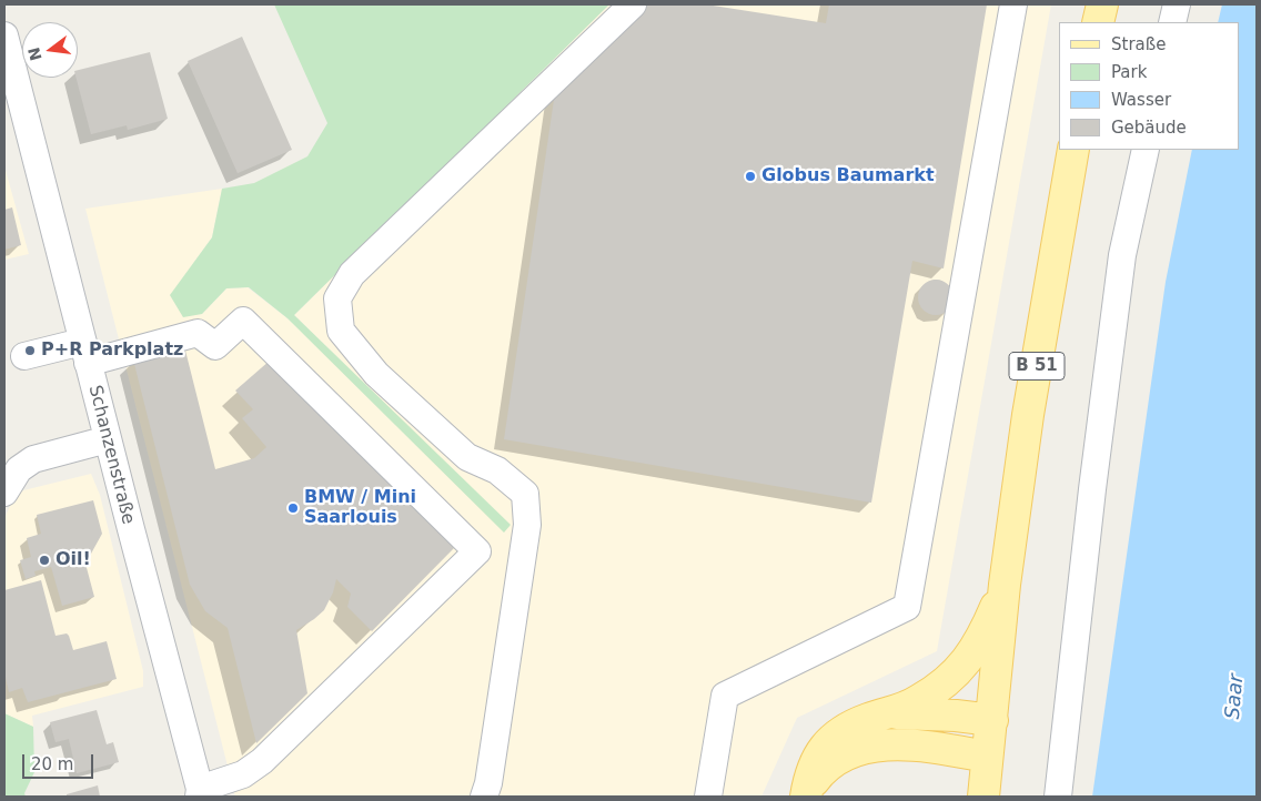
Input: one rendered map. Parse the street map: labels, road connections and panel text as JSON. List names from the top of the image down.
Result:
{
  "streets": {
    "main road": ["B 51"],
    "street": ["Schanzenstraße"]
  },
  "water": ["Saar"],
  "places": [
    "Globus Baumarkt",
    "P+R Parkplatz",
    "BMW / Mini Saarlouis",
    "Oil!"
  ],
  "legend": [
    "Straße",
    "Park",
    "Wasser",
    "Gebäude"
  ],
  "scale_bar": "20 m",
  "north": "left"
}
